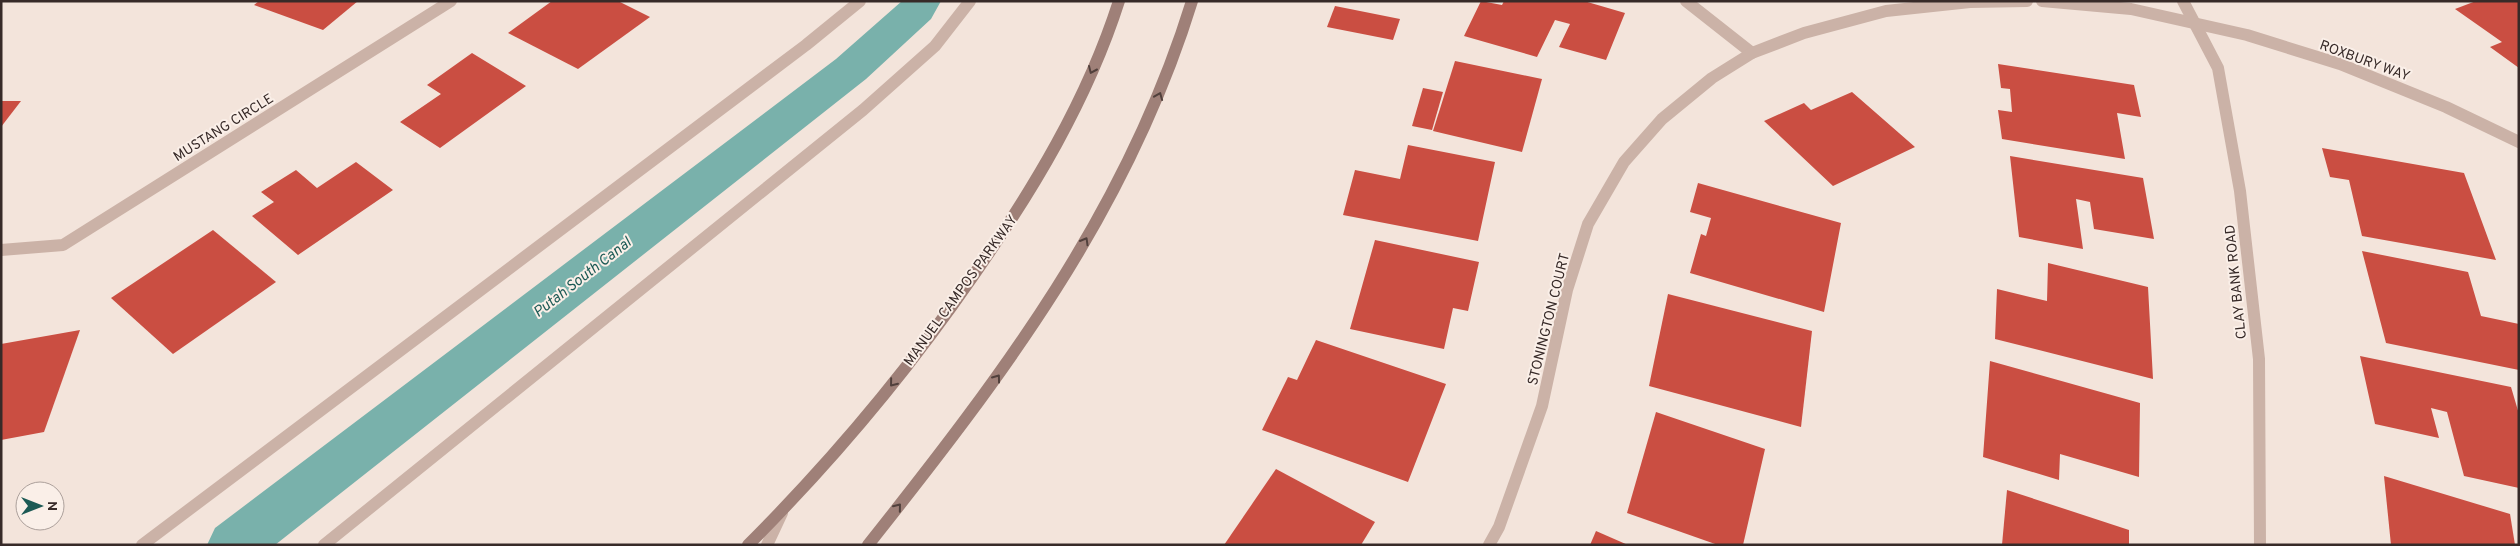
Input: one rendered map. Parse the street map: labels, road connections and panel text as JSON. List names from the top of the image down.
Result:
{
  "streets": {
    "main road": ["MANUEL CAMPOS PARKWAY"],
    "street": [
      "ROXBURY WAY",
      "MUSTANG CIRCLE",
      "CLAY BANK ROAD",
      "STONINGTON COURT"
    ]
  },
  "crossings": [
    ["ROXBURY WAY", "CLAY BANK ROAD"]
  ],
  "water": ["Putah South Canal"],
  "north": "right"
}
